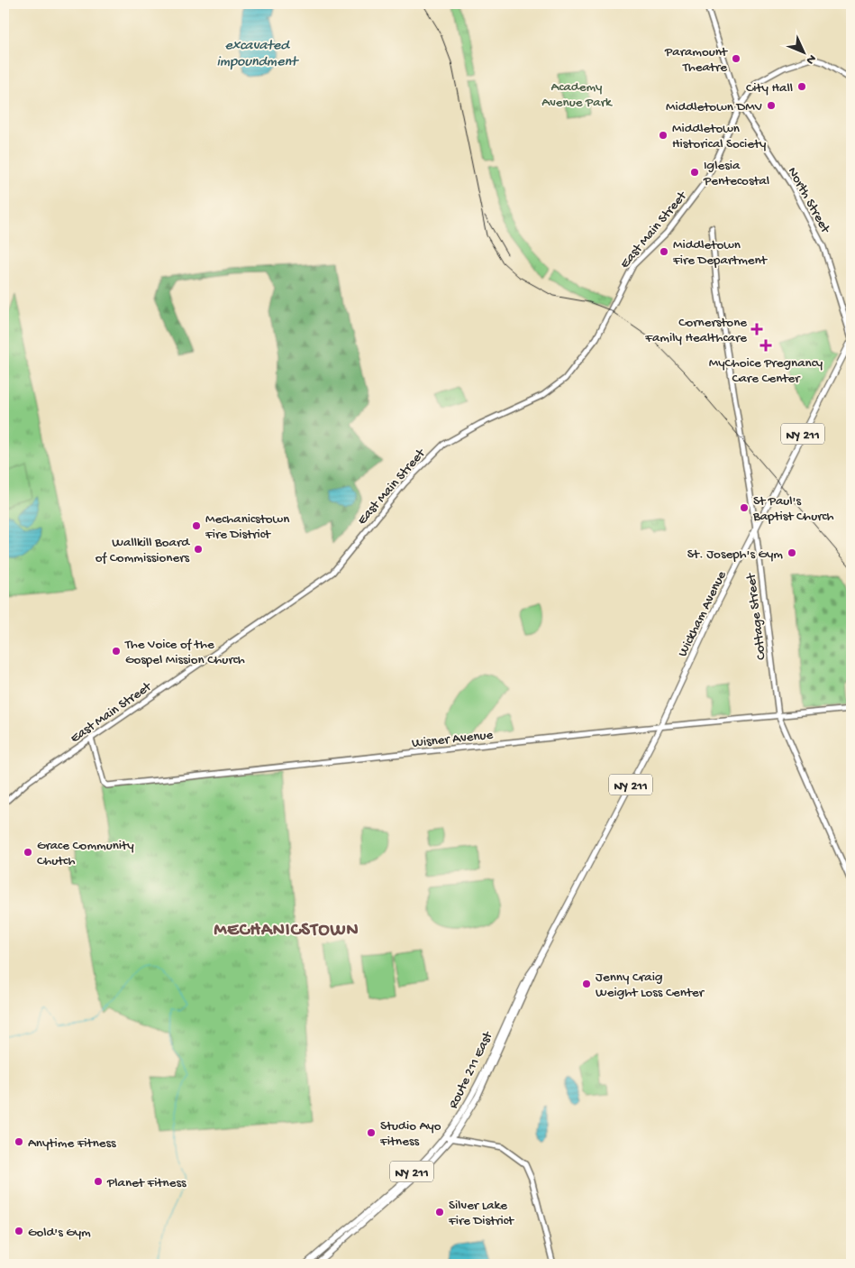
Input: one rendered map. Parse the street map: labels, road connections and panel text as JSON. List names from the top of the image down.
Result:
{
  "streets": {
    "main road": ["NY 211", "Wickham Avenue", "Route 211 East"],
    "street": [
      "North Street",
      "East Main Street",
      "Cottage Street",
      "Wisner Avenue"
    ]
  },
  "crossings": [
    ["North Street", "East Main Street"],
    ["North Street", "Wickham Avenue"],
    ["East Main Street", "Wisner Avenue"],
    ["Wickham Avenue", "Cottage Street"],
    ["Wickham Avenue", "Wisner Avenue"],
    ["Wickham Avenue", "Route 211 East"],
    ["Cottage Street", "Wisner Avenue"]
  ],
  "districts": ["MECHANICSTOWN"],
  "water": ["excavated impoundment"],
  "parks": ["Academy Avenue Park"],
  "places": {
    "other": [
      "Paramount Theatre",
      "City Hall",
      "Middletown DMV",
      "Middletown Historical Society",
      "Iglesia Pentecostal",
      "Middletown Fire Department",
      "St Paul's Baptist Church",
      "Mechanicstown Fire District",
      "Wallkill Board of Commissioners",
      "St. Joseph's Gym",
      "The Voice of the Gospel Mission Church",
      "Grace Community Chutch",
      "Jenny Craig Weight Loss Center",
      "Studio Ayo Fitness",
      "Anytime Fitness",
      "Planet Fitness",
      "Silver Lake Fire District",
      "Gold's Gym"
    ],
    "health": ["Cornerstone Family Healthcare", "MyChoice Pregnancy Care Center"]
  },
  "north": "bottom right"
}
